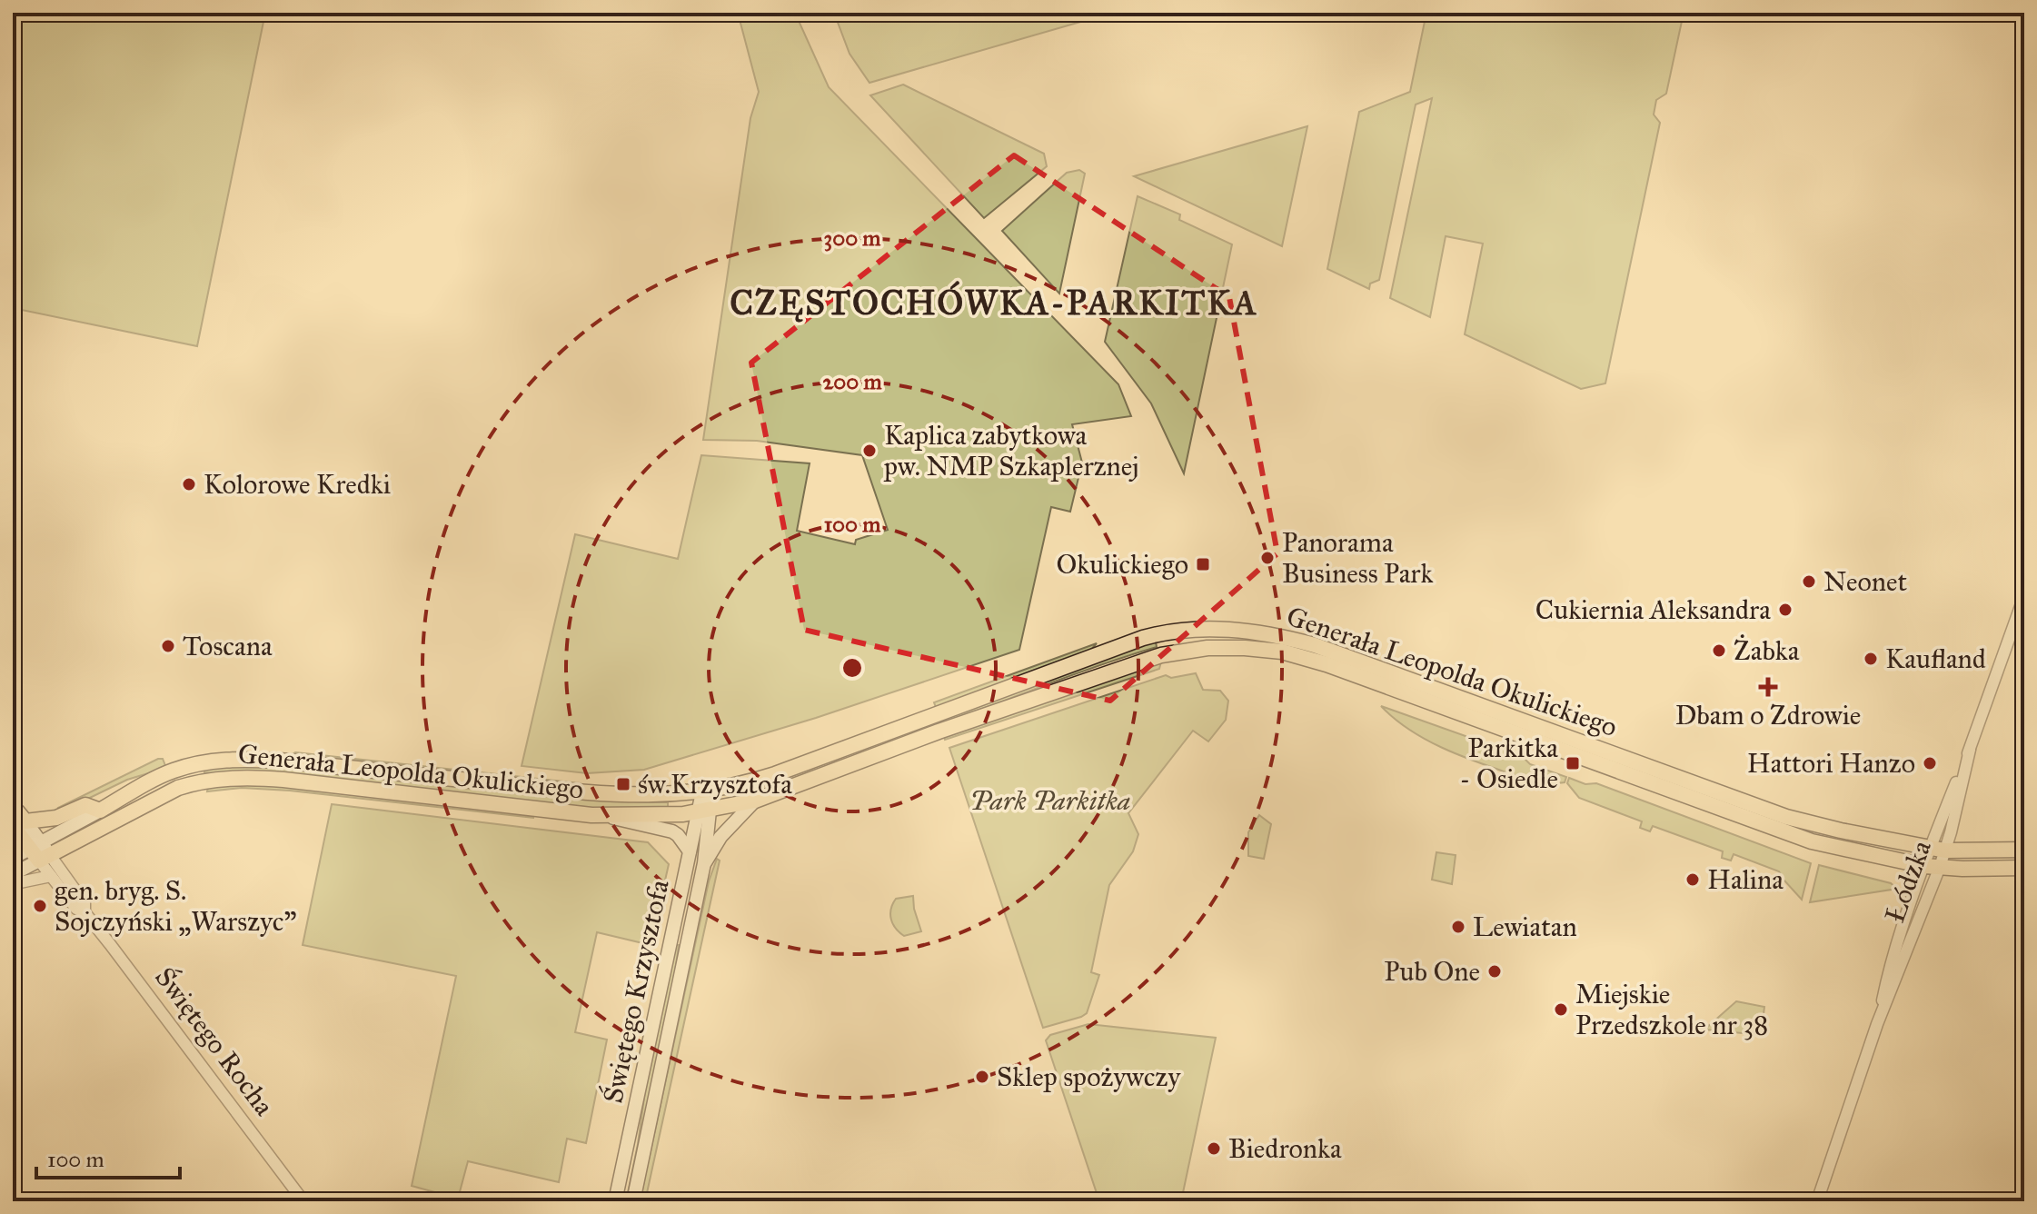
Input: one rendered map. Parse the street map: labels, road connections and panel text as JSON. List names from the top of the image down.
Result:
{
  "streets": {
    "main road": ["Generała Leopolda Okulickiego", "Świętego Krzysztofa", "Świętego Rocha"],
    "street": ["Łódzka"]
  },
  "crossings": [
    ["Generała Leopolda Okulickiego", "Łódzka"],
    ["Generała Leopolda Okulickiego", "Świętego Krzysztofa"],
    ["Generała Leopolda Okulickiego", "Świętego Rocha"]
  ],
  "districts": ["CZĘSTOCHÓWKA-PARKITKA"],
  "parks": ["Park Parkitka"],
  "places": {
    "other": [
      "Kaplica zabytkowa pw. NMP Szkaplerznej",
      "Kolorowe Kredki",
      "Panorama Business Park",
      "Neonet",
      "Cukiernia Aleksandra",
      "Toscana",
      "Żabka",
      "Kaufland",
      "Hattori Hanzo",
      "Halina",
      "gen. bryg. S. Sojczyński „Warszyc\"",
      "Lewiatan",
      "Pub One",
      "Miejskie Przedszkole nr 38",
      "Sklep spożywczy",
      "Biedronka"
    ],
    "transit": ["Okulickiego", "Parkitka - Osiedle", "św.Krzysztofa"],
    "health": ["Dbam o Zdrowie"]
  },
  "scale_bar": "100 m",
  "rings": ["300 m", "200 m", "100 m"]
}
